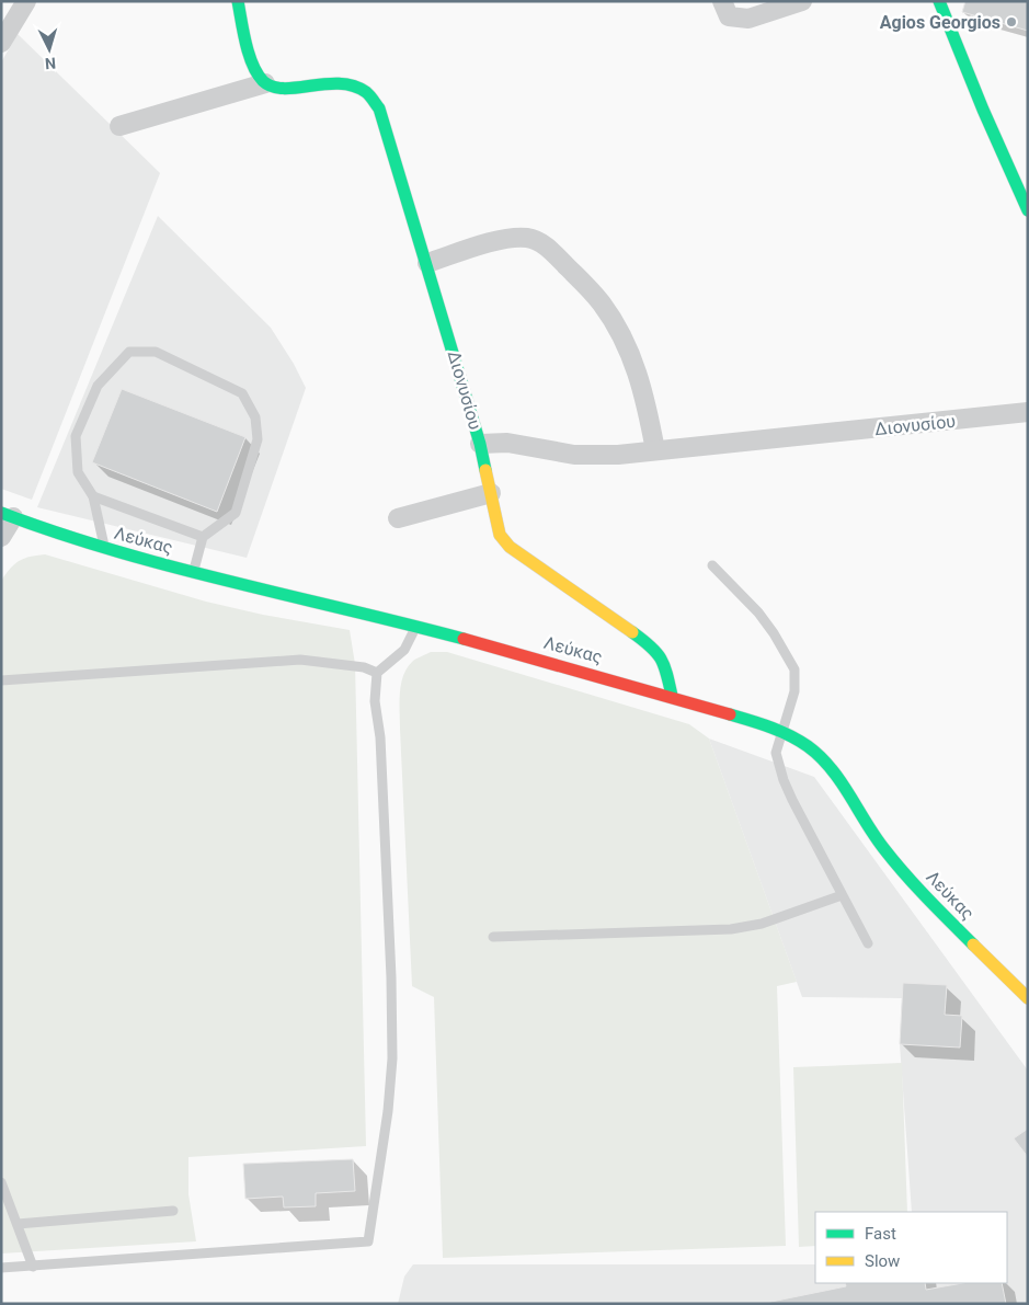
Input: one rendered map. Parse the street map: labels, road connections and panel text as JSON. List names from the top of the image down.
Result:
{
  "streets": {
    "street": ["Διονυσίου", "Λεύκας"]
  },
  "places": ["Agios Georgios"],
  "legend": ["Fast", "Slow"],
  "north": "bottom"
}
